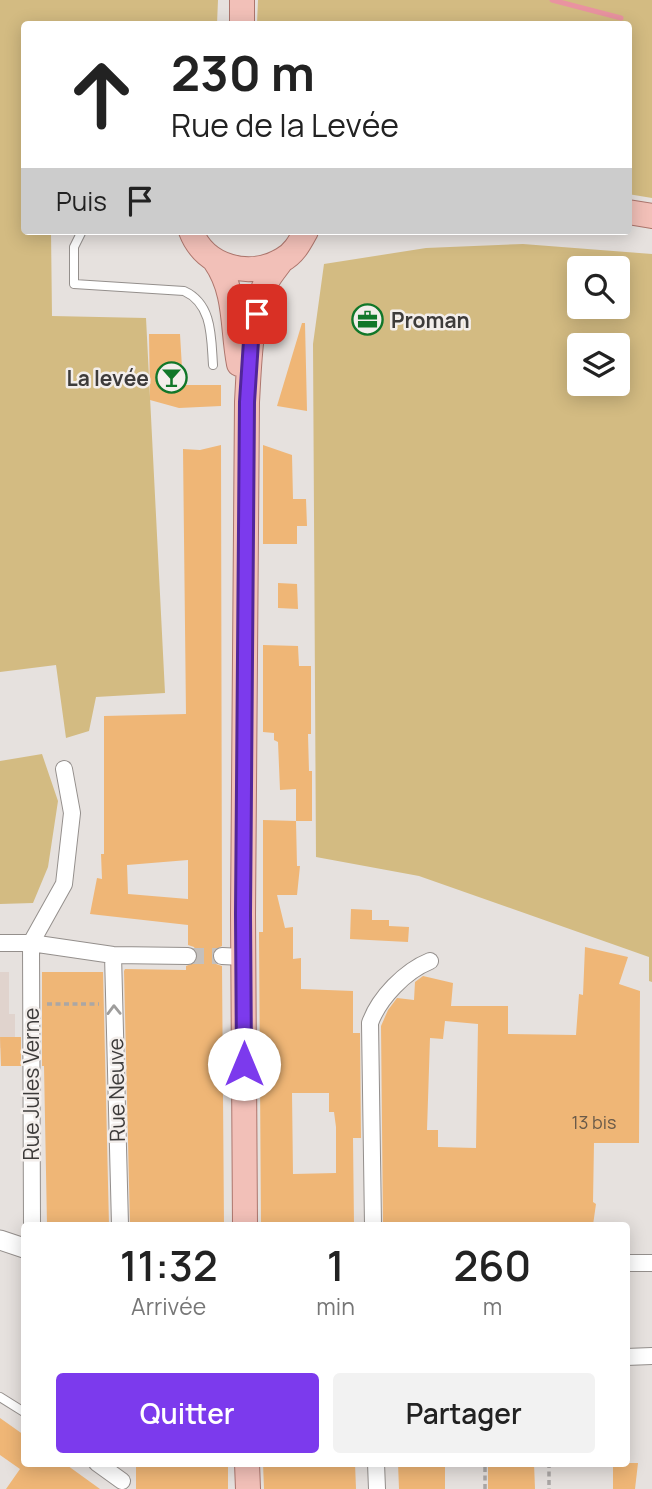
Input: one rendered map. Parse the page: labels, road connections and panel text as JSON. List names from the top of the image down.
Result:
{
  "streets": {
    "street": ["Rue Jules Verne", "Rue Neuve"]
  },
  "one_way": ["Rue Neuve"],
  "places": {
    "office": ["Proman"],
    "bar": ["La levée"]
  },
  "house_numbers": ["13 bis"],
  "page": {
    "turn": ["230 m", "Rue de la Levée"],
    "then": "Puis",
    "eta": [
      "11:32",
      "Arrivée",
      "1",
      "min",
      "260",
      "m"
    ],
    "buttons": ["Quitter", "Partager"]
  }
}
